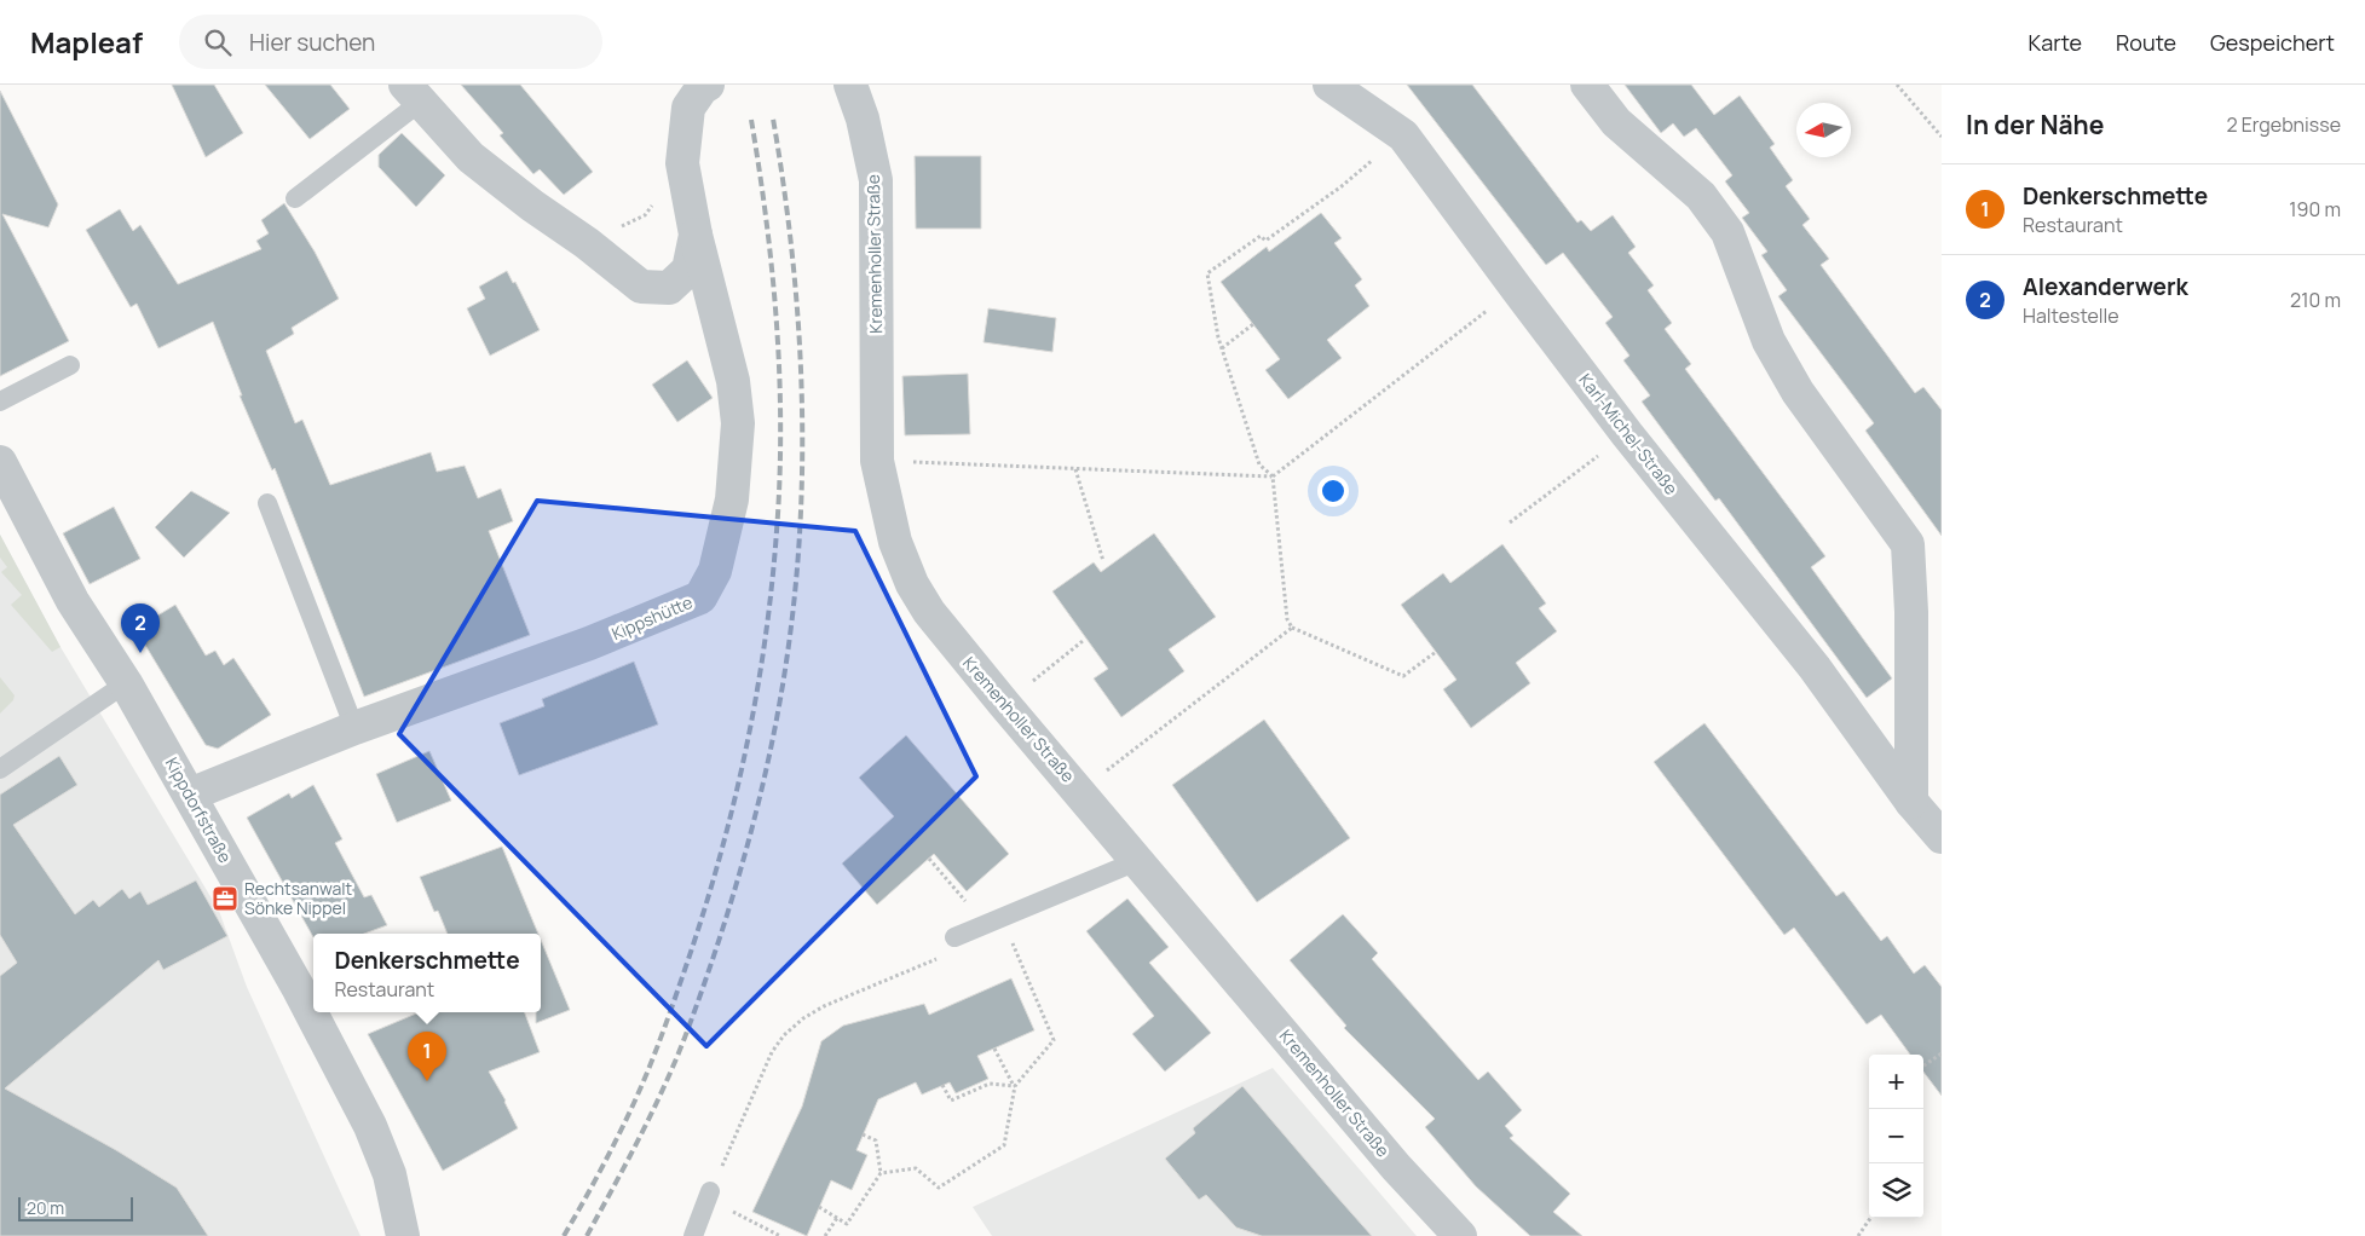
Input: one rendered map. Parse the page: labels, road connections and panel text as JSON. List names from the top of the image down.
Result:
{
  "streets": {
    "street": [
      "Kremenholler Straße",
      "Karl-Michel-Straße",
      "Kippshütte",
      "Kippdorfstraße"
    ]
  },
  "crossings": [
    ["Kippshütte", "Kippdorfstraße"]
  ],
  "places": {
    "office": ["Rechtsanwalt Sönke Nippel"]
  },
  "scale_bar": "20 m",
  "north": "left",
  "page": {
    "header": "Mapleaf",
    "search": "Hier suchen",
    "nav": ["Karte", "Route", "Gespeichert"],
    "heading": ["In der Nähe", "2 Ergebnisse"],
    "list": [
      {
        "mark": "1",
        "name": "Denkerschmette",
        "note": "Restaurant",
        "value": "190 m"
      },
      {
        "mark": "2",
        "name": "Alexanderwerk",
        "note": "Haltestelle",
        "value": "210 m"
      }
    ],
    "pins": ["2", "1"],
    "popup": ["Denkerschmette", "Restaurant"],
    "map_buttons": ["+", "−"],
    "scale": "20 m"
  }
}
